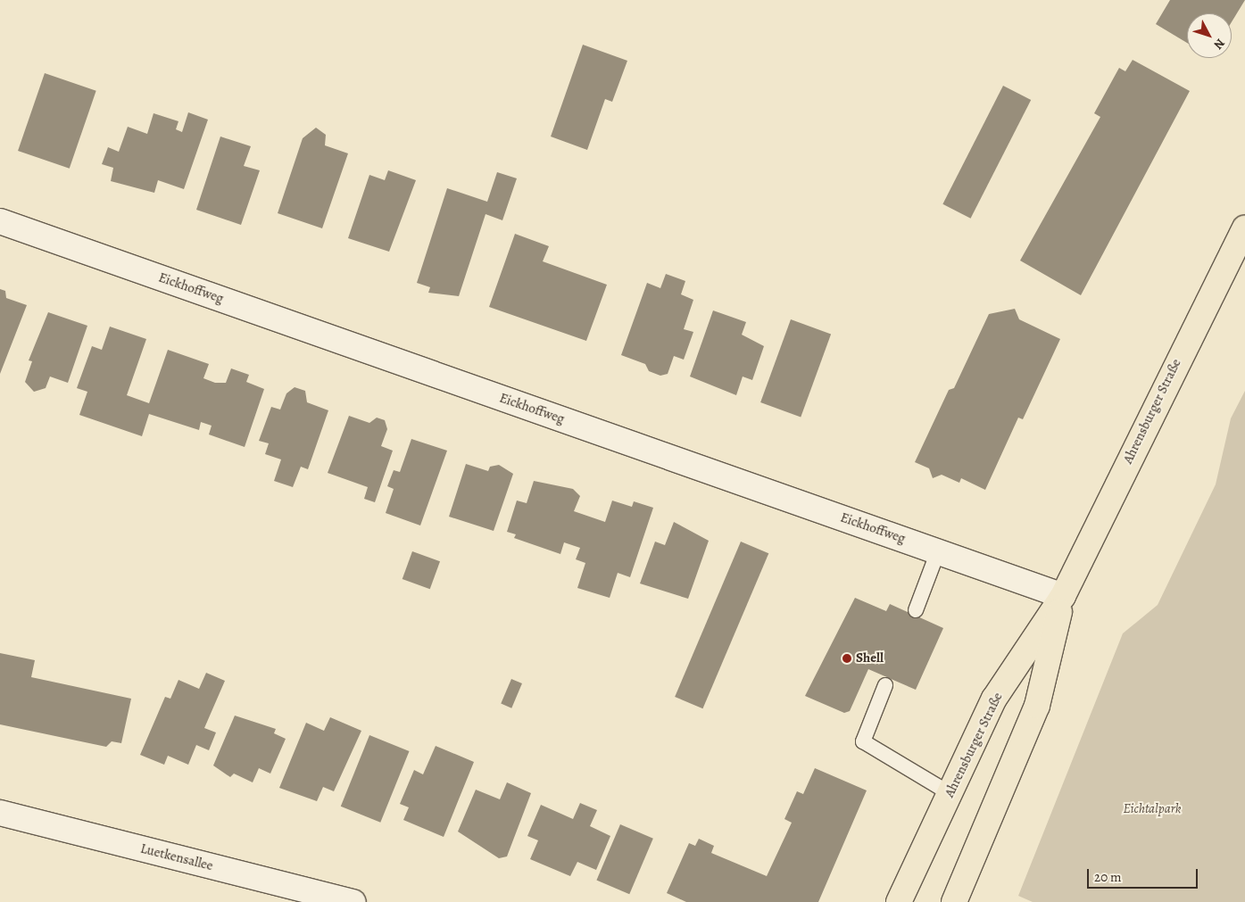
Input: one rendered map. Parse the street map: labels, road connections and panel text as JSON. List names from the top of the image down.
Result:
{
  "streets": {
    "main road": ["Ahrensburger Straße"],
    "street": ["Eickhoffweg", "Luetkensallee"]
  },
  "crossings": [
    ["Eickhoffweg", "Ahrensburger Straße"]
  ],
  "parks": ["Eichtalpark"],
  "places": ["Shell"],
  "scale_bar": "20 m",
  "north": "bottom right"
}
